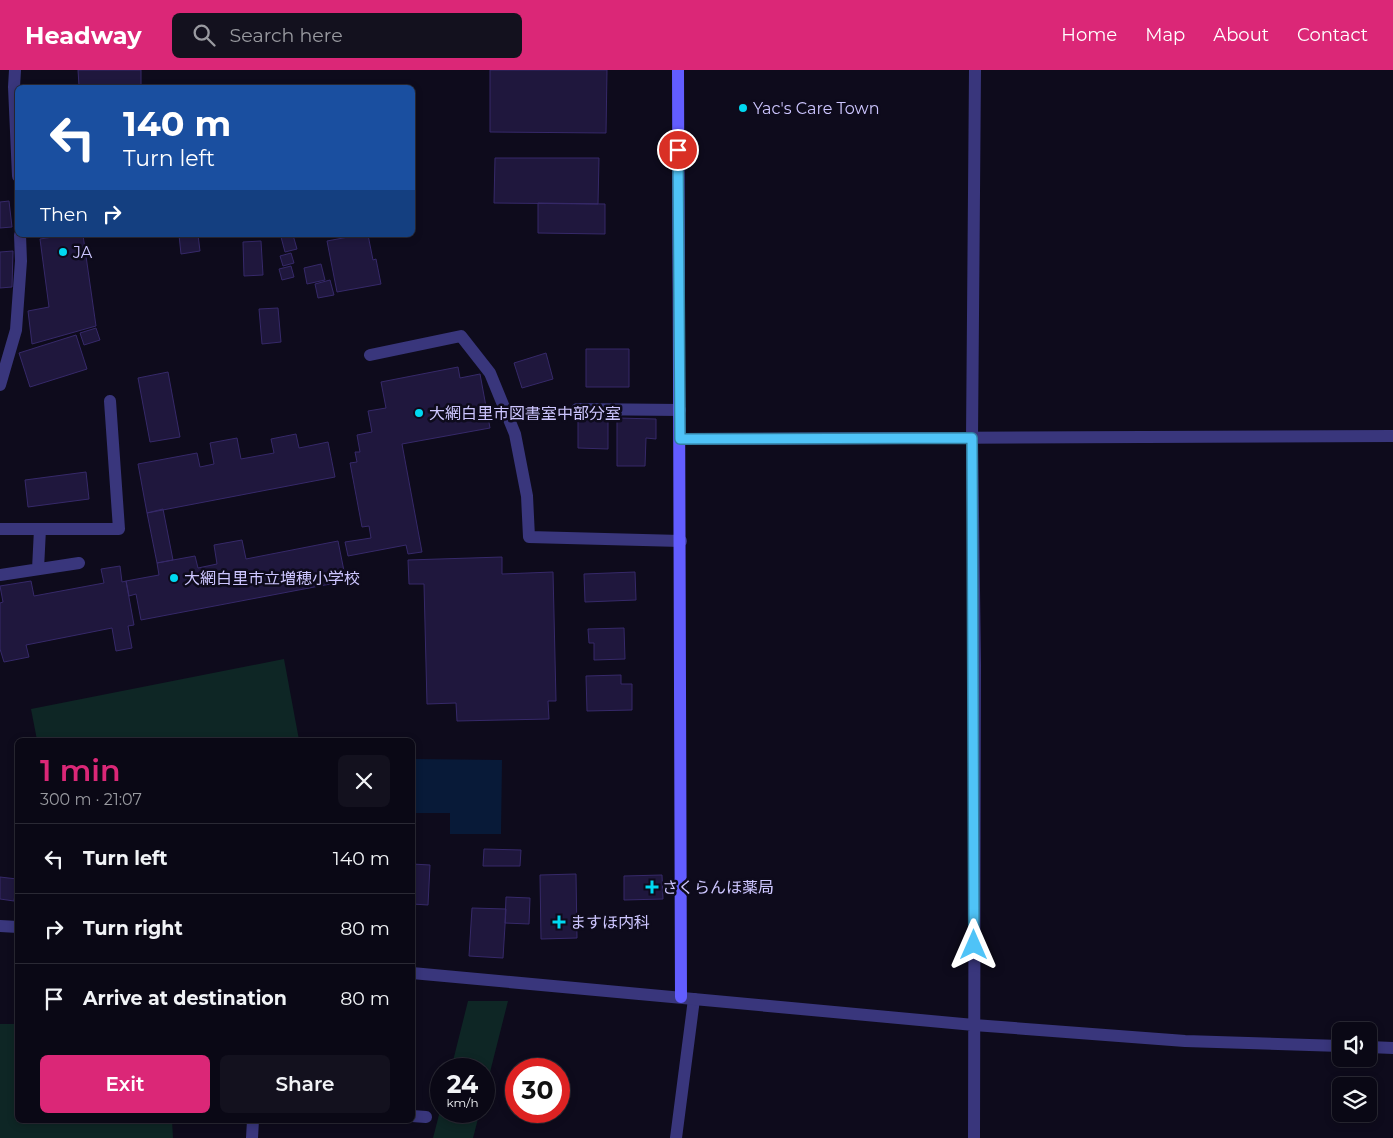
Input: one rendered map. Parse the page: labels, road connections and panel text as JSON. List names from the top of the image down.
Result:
{
  "places": {
    "other": [
      "Yac's Care Town",
      "JA",
      "大網白里市図書室中部分室",
      "大網白里市立増穂小学校"
    ],
    "health": ["さくらんほ薬局", "ますほ内科"]
  },
  "page": {
    "header": "Headway",
    "search": "Search here",
    "nav": [
      "Home",
      "Map",
      "About",
      "Contact"
    ],
    "turn": ["140 m", "Turn left"],
    "then": "Then",
    "heading": ["1 min", "300 m · 21:07"],
    "list": [
      {
        "name": "Turn left",
        "value": "140 m"
      },
      {
        "name": "Turn right",
        "value": "80 m"
      },
      {
        "name": "Arrive at destination",
        "value": "80 m"
      }
    ],
    "buttons": ["Exit", "Share"],
    "speed": "24 km/h",
    "limit": "30"
  }
}
